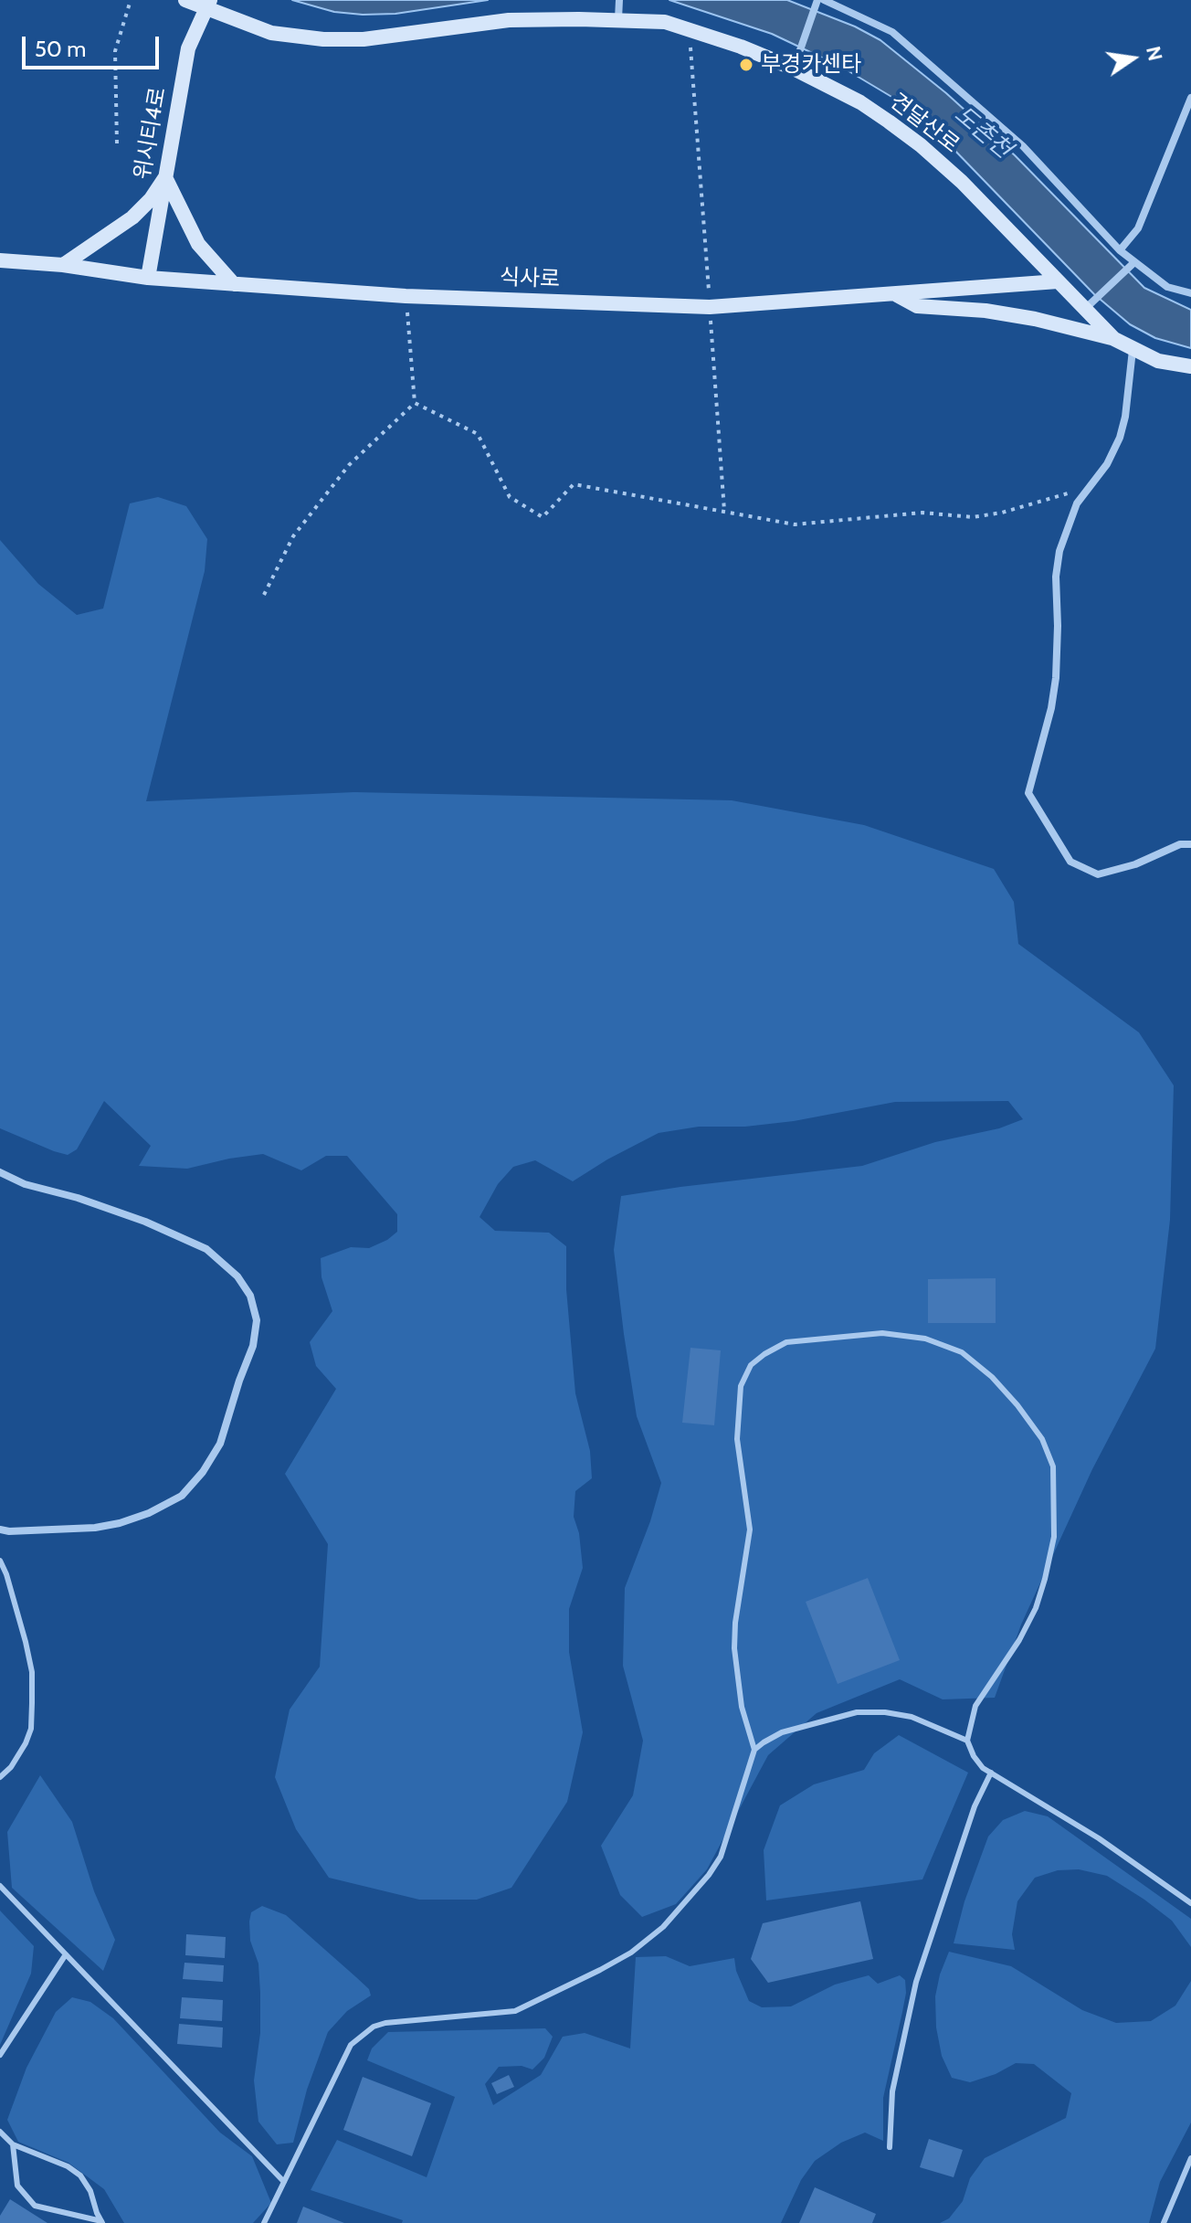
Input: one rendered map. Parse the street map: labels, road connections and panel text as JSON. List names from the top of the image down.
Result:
{
  "streets": {
    "street": ["견달산로", "위시티4로", "식사로"]
  },
  "crossings": [
    ["견달산로", "위시티4로"],
    ["견달산로", "식사로"],
    ["위시티4로", "식사로"]
  ],
  "water": ["도촌천"],
  "places": ["부경카센타"],
  "scale_bar": "50 m",
  "north": "right"
}
